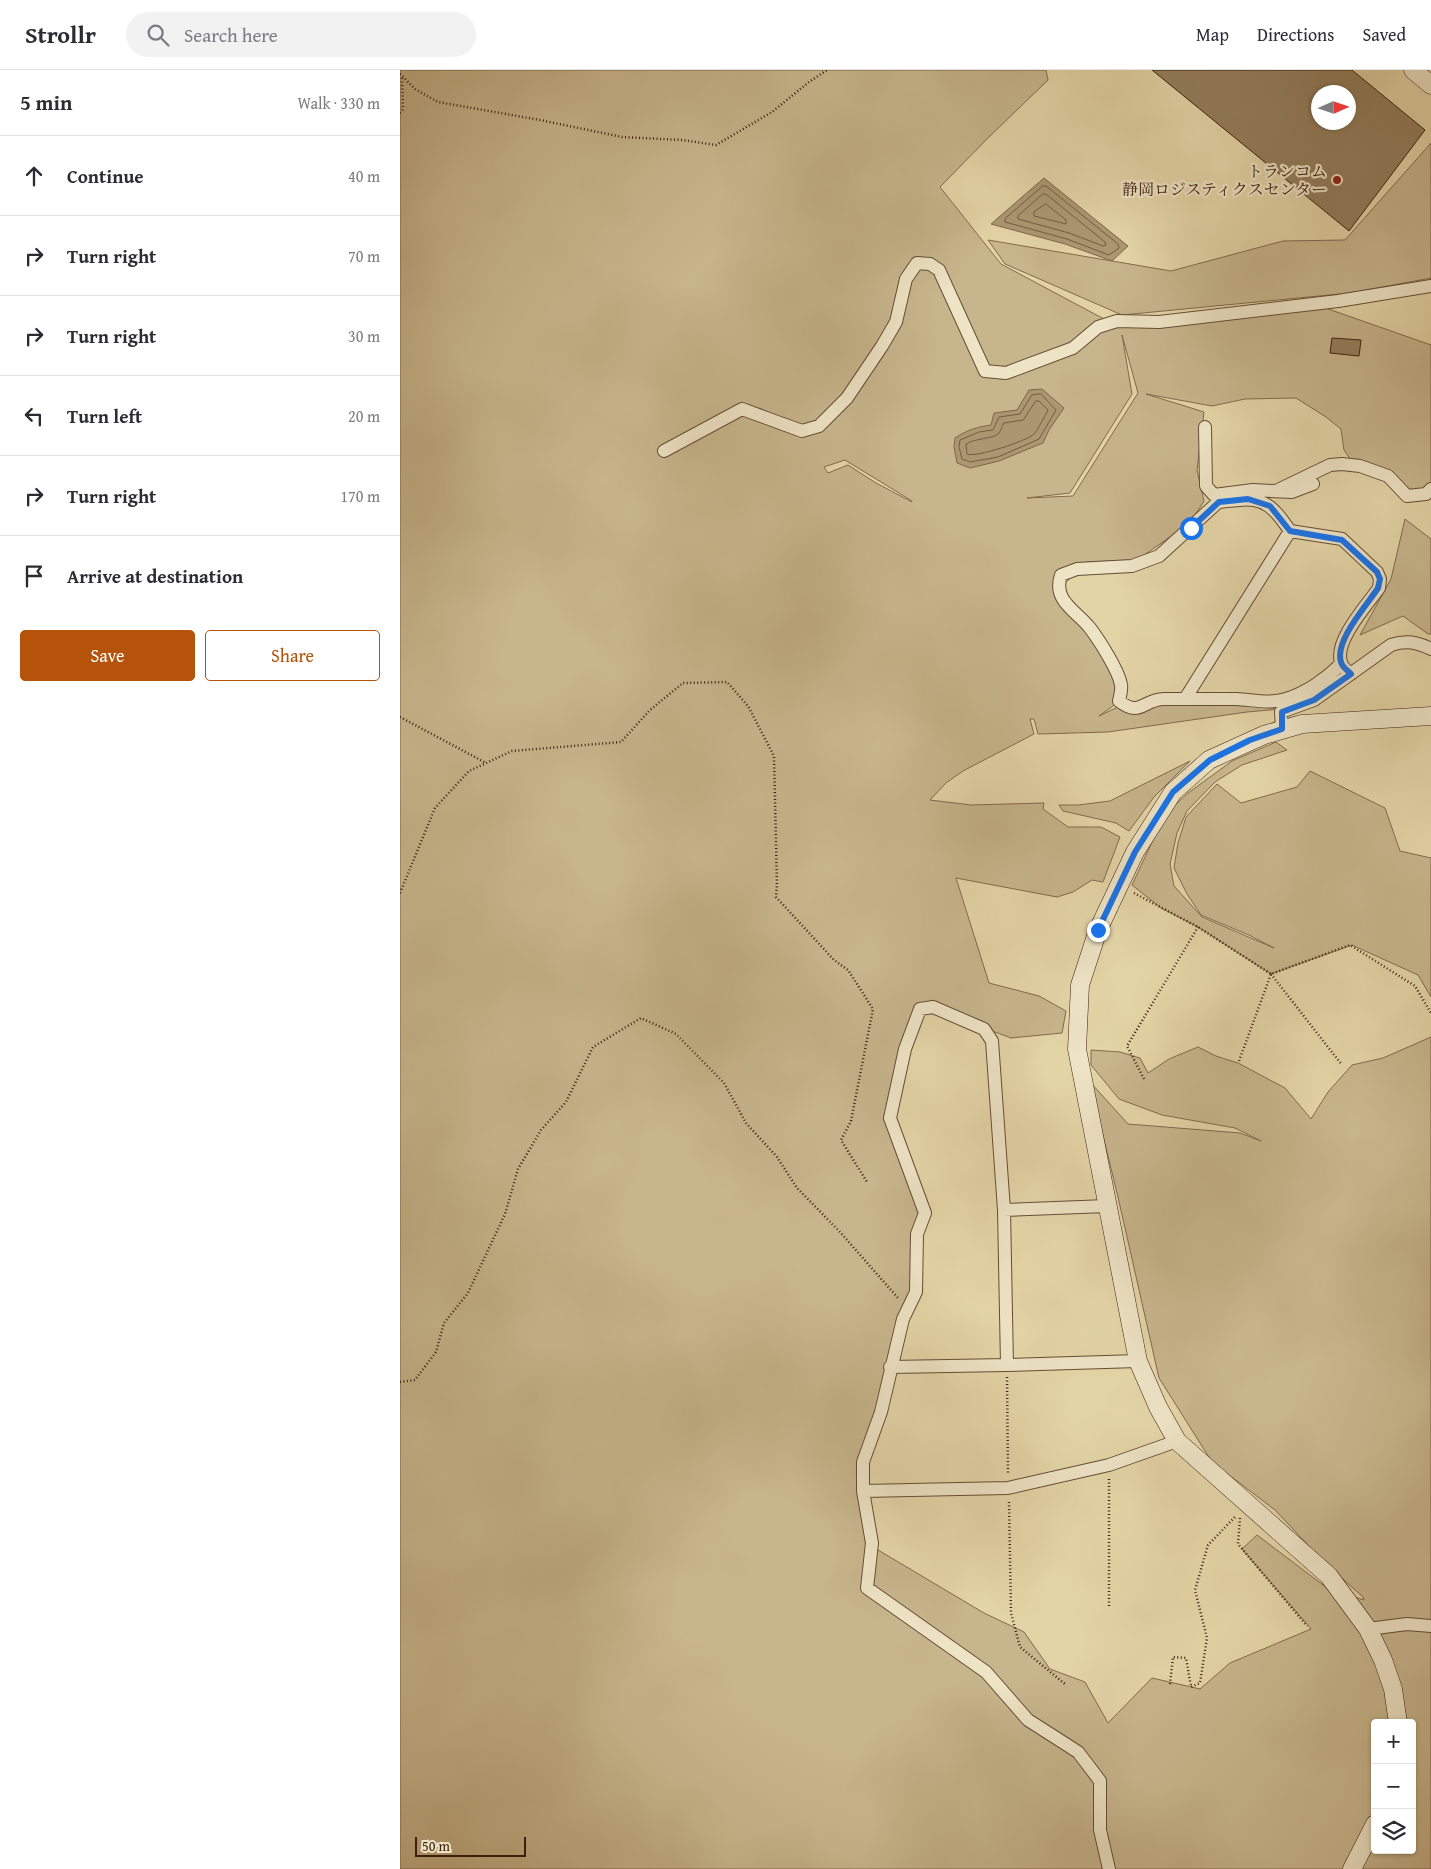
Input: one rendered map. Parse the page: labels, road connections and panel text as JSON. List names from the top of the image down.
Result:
{
  "places": ["トランコム 静岡ロジスティクスセンター"],
  "scale_bar": "50 m",
  "north": "right",
  "page": {
    "header": "Strollr",
    "search": "Search here",
    "nav": ["Map", "Directions", "Saved"],
    "heading": ["5 min", "Walk · 330 m"],
    "list": [
      ["Continue", "40 m"],
      ["Turn right", "70 m"],
      ["Turn right", "30 m"],
      ["Turn left", "20 m"],
      ["Turn right", "170 m"],
      "Arrive at destination"
    ],
    "buttons": ["Save", "Share"],
    "map_buttons": ["+", "−"],
    "scale": "50 m"
  }
}
